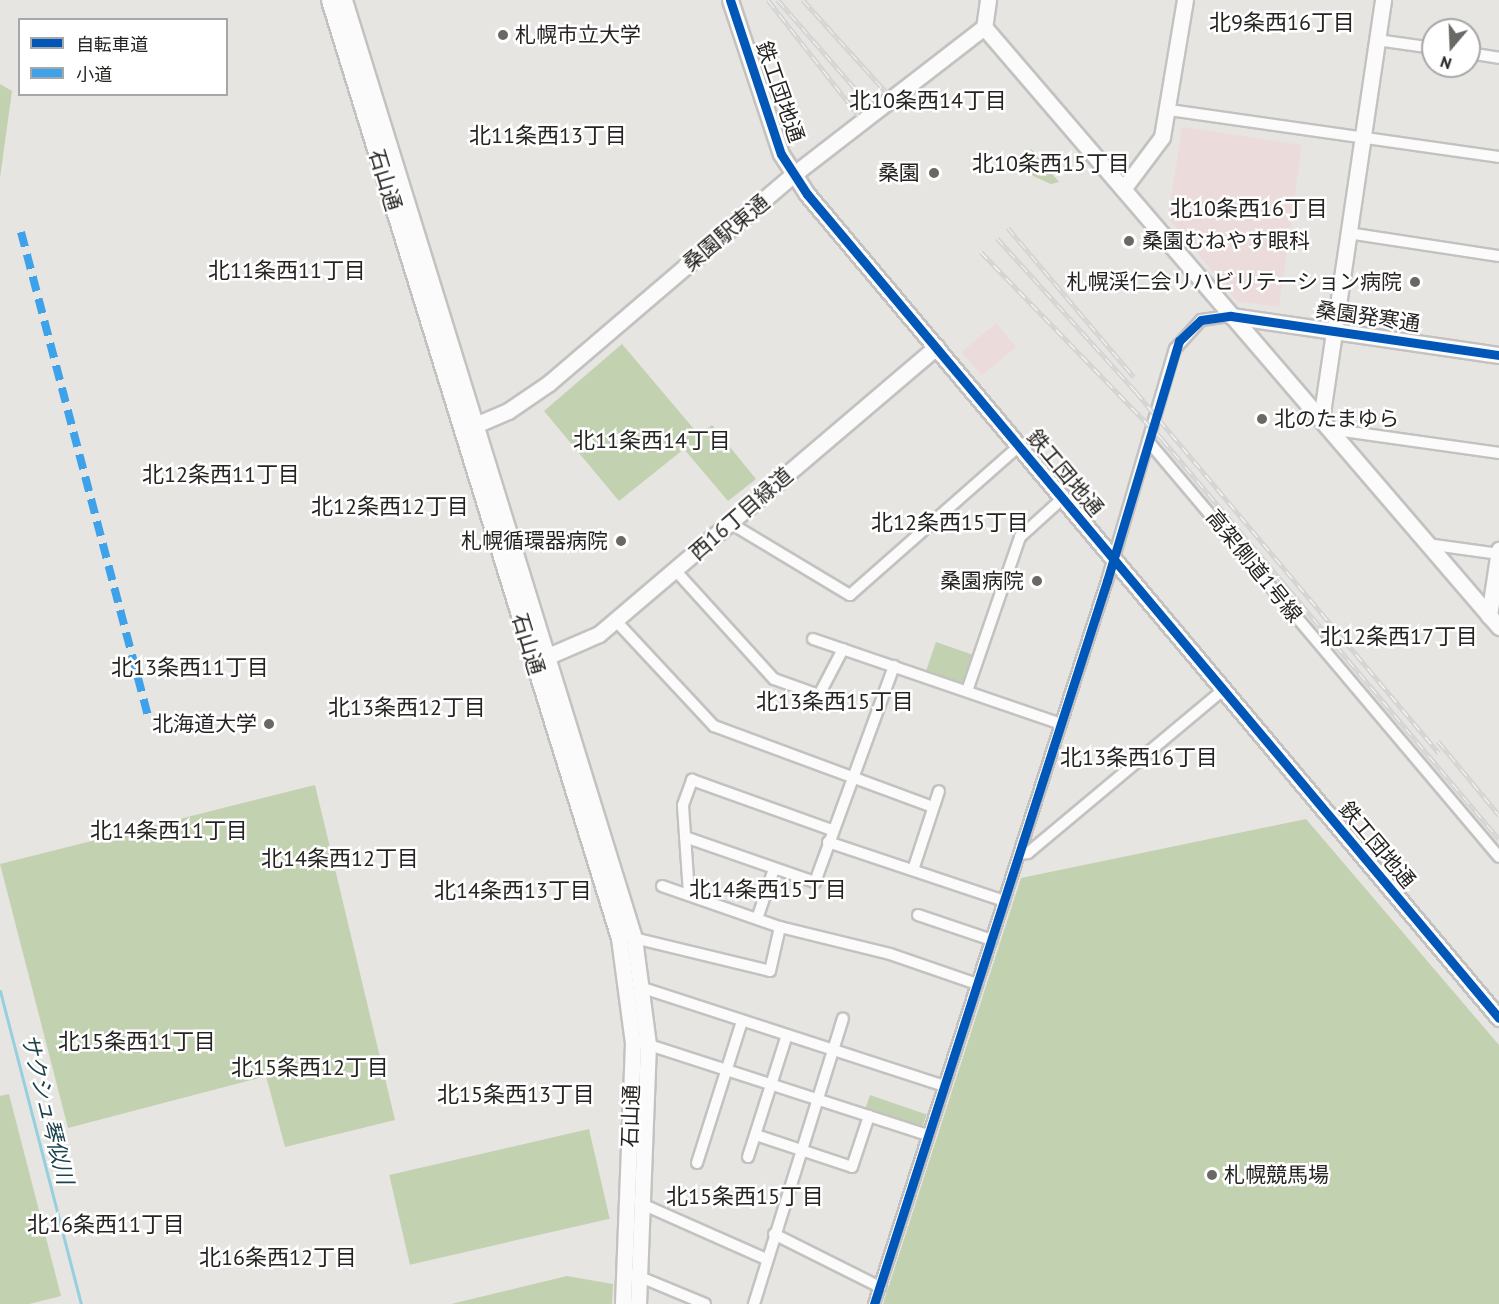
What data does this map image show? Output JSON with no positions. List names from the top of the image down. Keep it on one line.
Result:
{"streets":{"street":["鉄工団地通","石山通","桑園駅東通","桑園発寒通","西16丁目緑道","高架側道1号線"]},"crossings":[["鉄工団地通","桑園駅東通"],["鉄工団地通","西16丁目緑道"],["石山通","桑園駅東通"],["石山通","西16丁目緑道"]],"districts":["北9条西16丁目","北10条西14丁目","北11条西13丁目","北10条西15丁目","北10条西16丁目","北11条西11丁目","北11条西14丁目","北12条西11丁目","北12条西12丁目","北12条西15丁目","北12条西17丁目","北13条西11丁目","北13条西15丁目","北13条西12丁目","北13条西16丁目","北14条西11丁目","北14条西12丁目","北14条西15丁目","北14条西13丁目","北15条西11丁目","北15条西12丁目","北15条西13丁目","北15条西15丁目","北16条西11丁目","北16条西12丁目"],"water":["サクシュ琴似川"],"places":["札幌市立大学","桑園","桑園むねやす眼科","札幌渓仁会リハビリテーション病院","北のたまゆら","札幌循環器病院","桑園病院","北海道大学","札幌競馬場"],"legend":["自転車道","小道"],"north":"bottom"}
